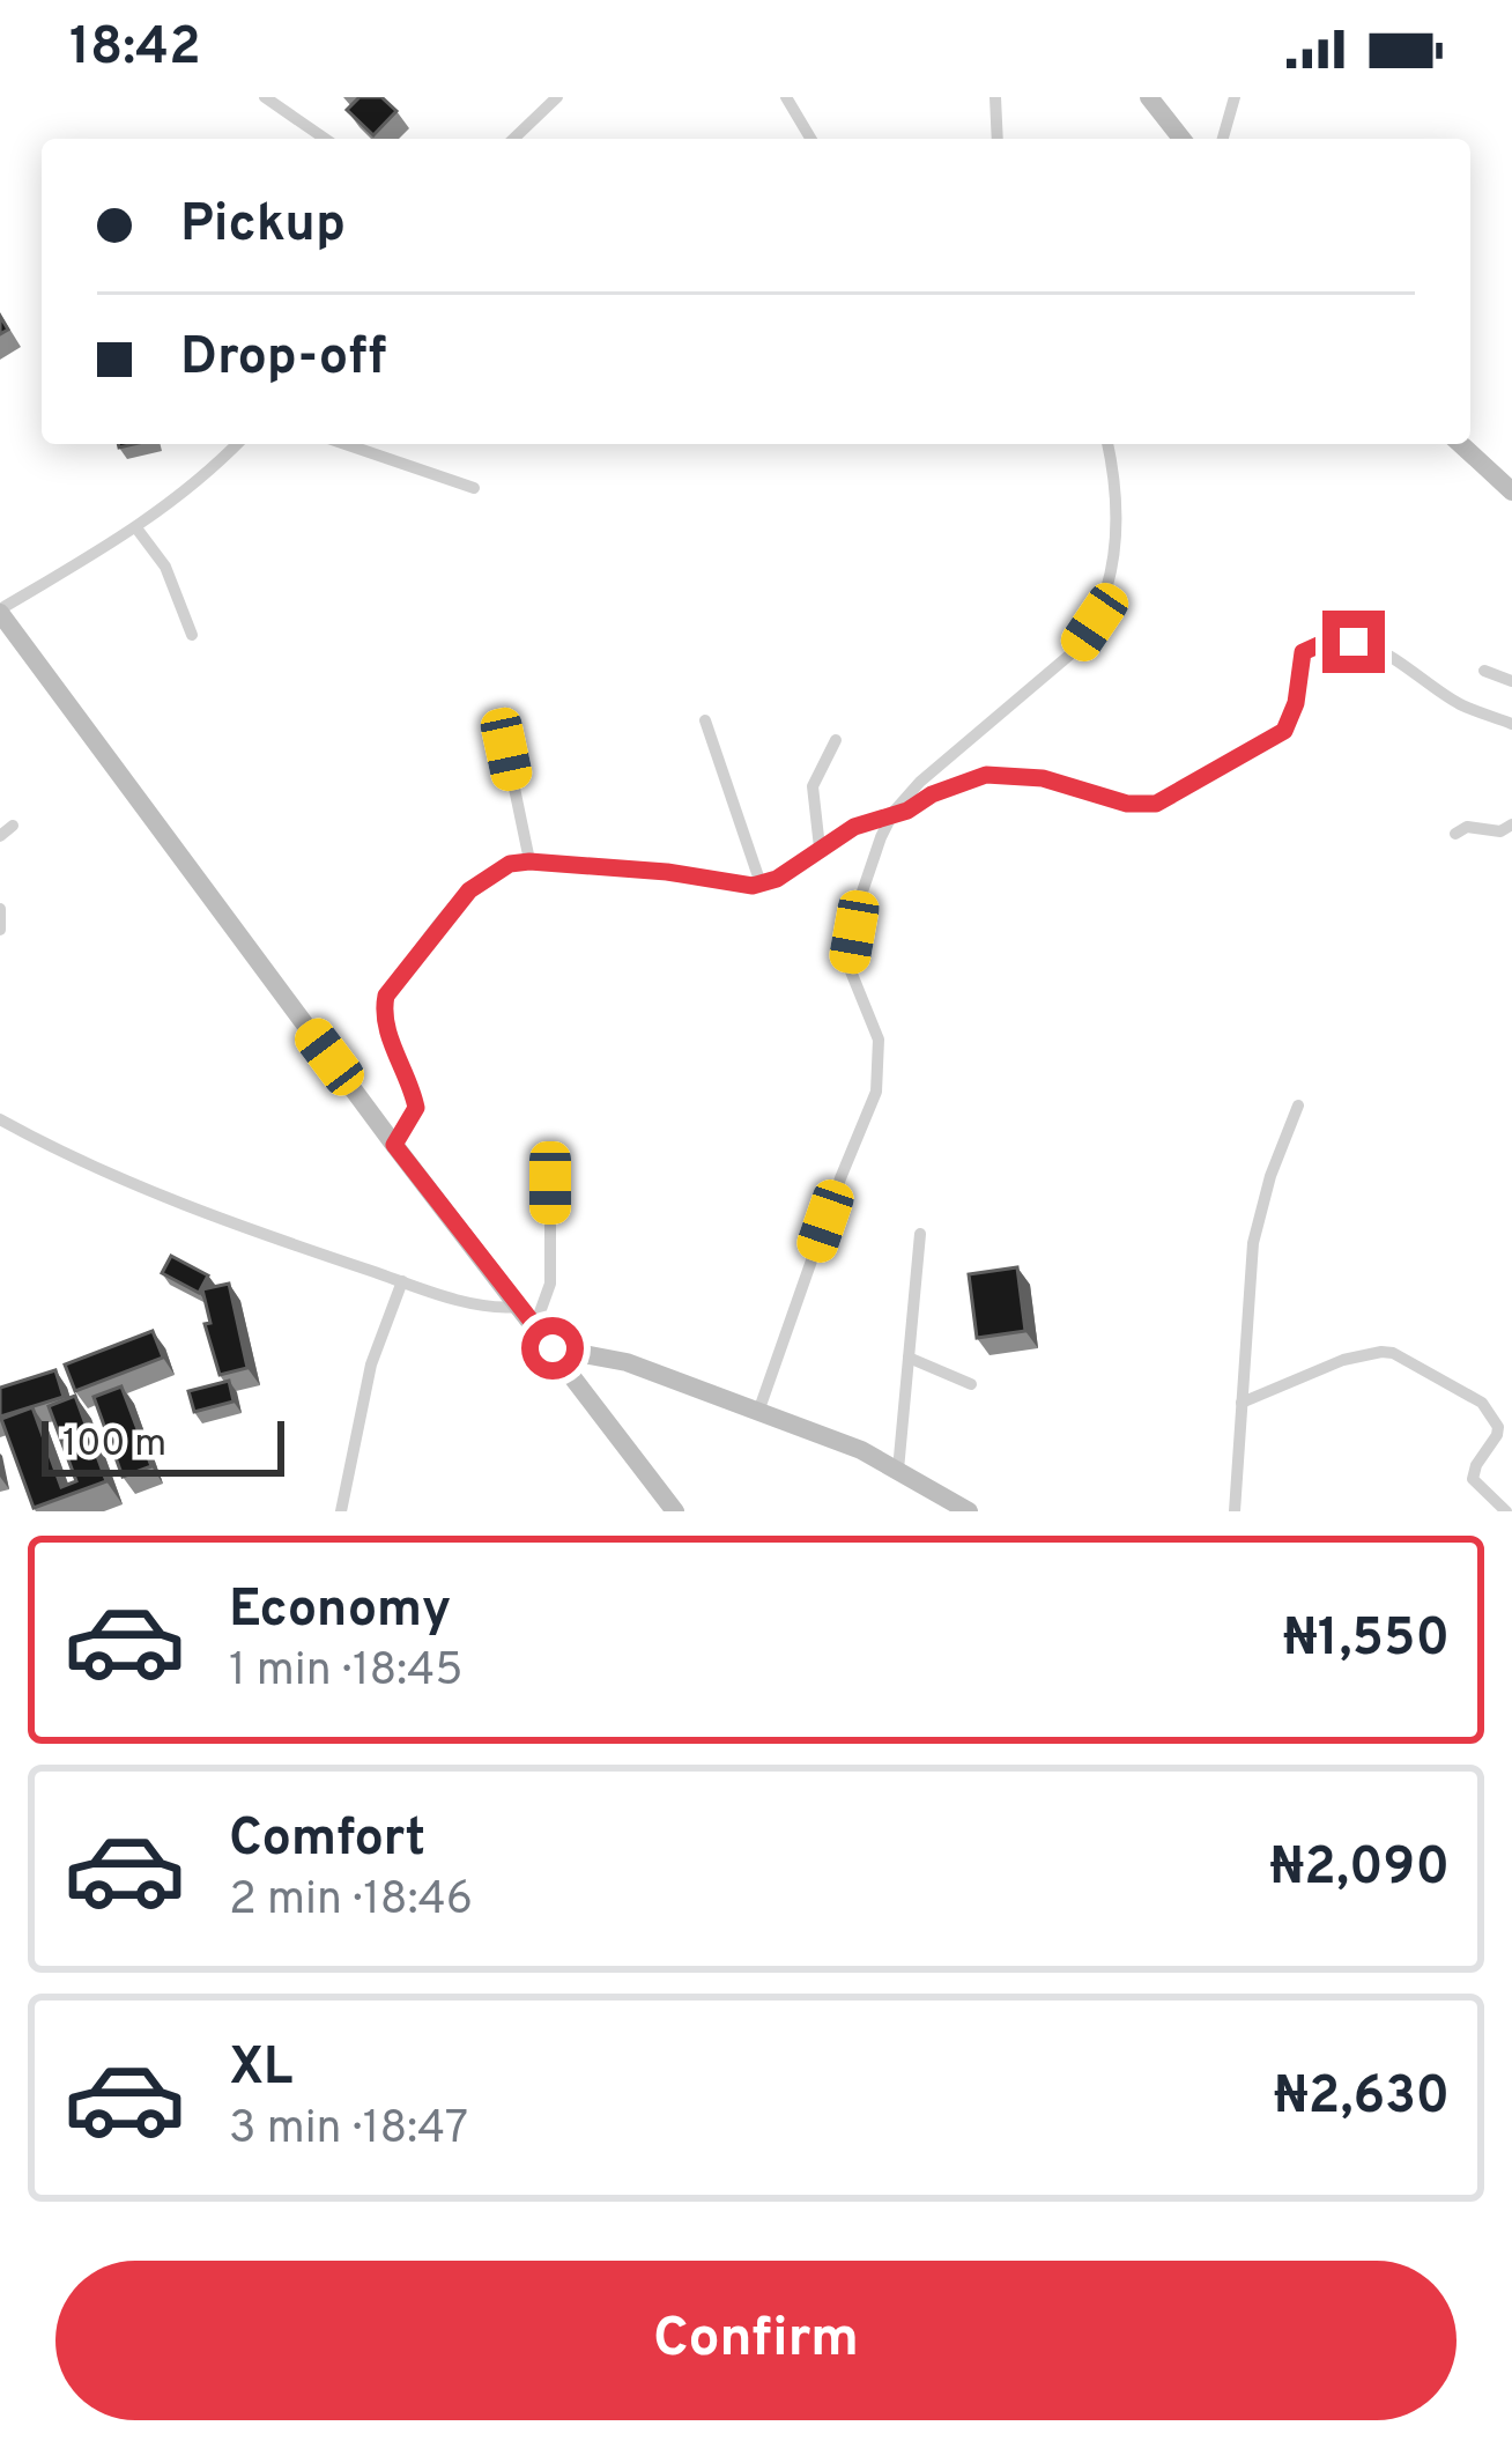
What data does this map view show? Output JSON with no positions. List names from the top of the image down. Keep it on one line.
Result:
{"scale_bar":"100 m","page":{"status":"18:42","banner":["Pickup","Drop-off"],"scale":"100 m","list":[{"name":"Economy","note":"1 min · 18:45","value":"₦1,550"},{"name":"Comfort","note":"2 min · 18:46","value":"₦2,090"},{"name":"XL","note":"3 min · 18:47","value":"₦2,630"}],"buttons":"Confirm"}}
